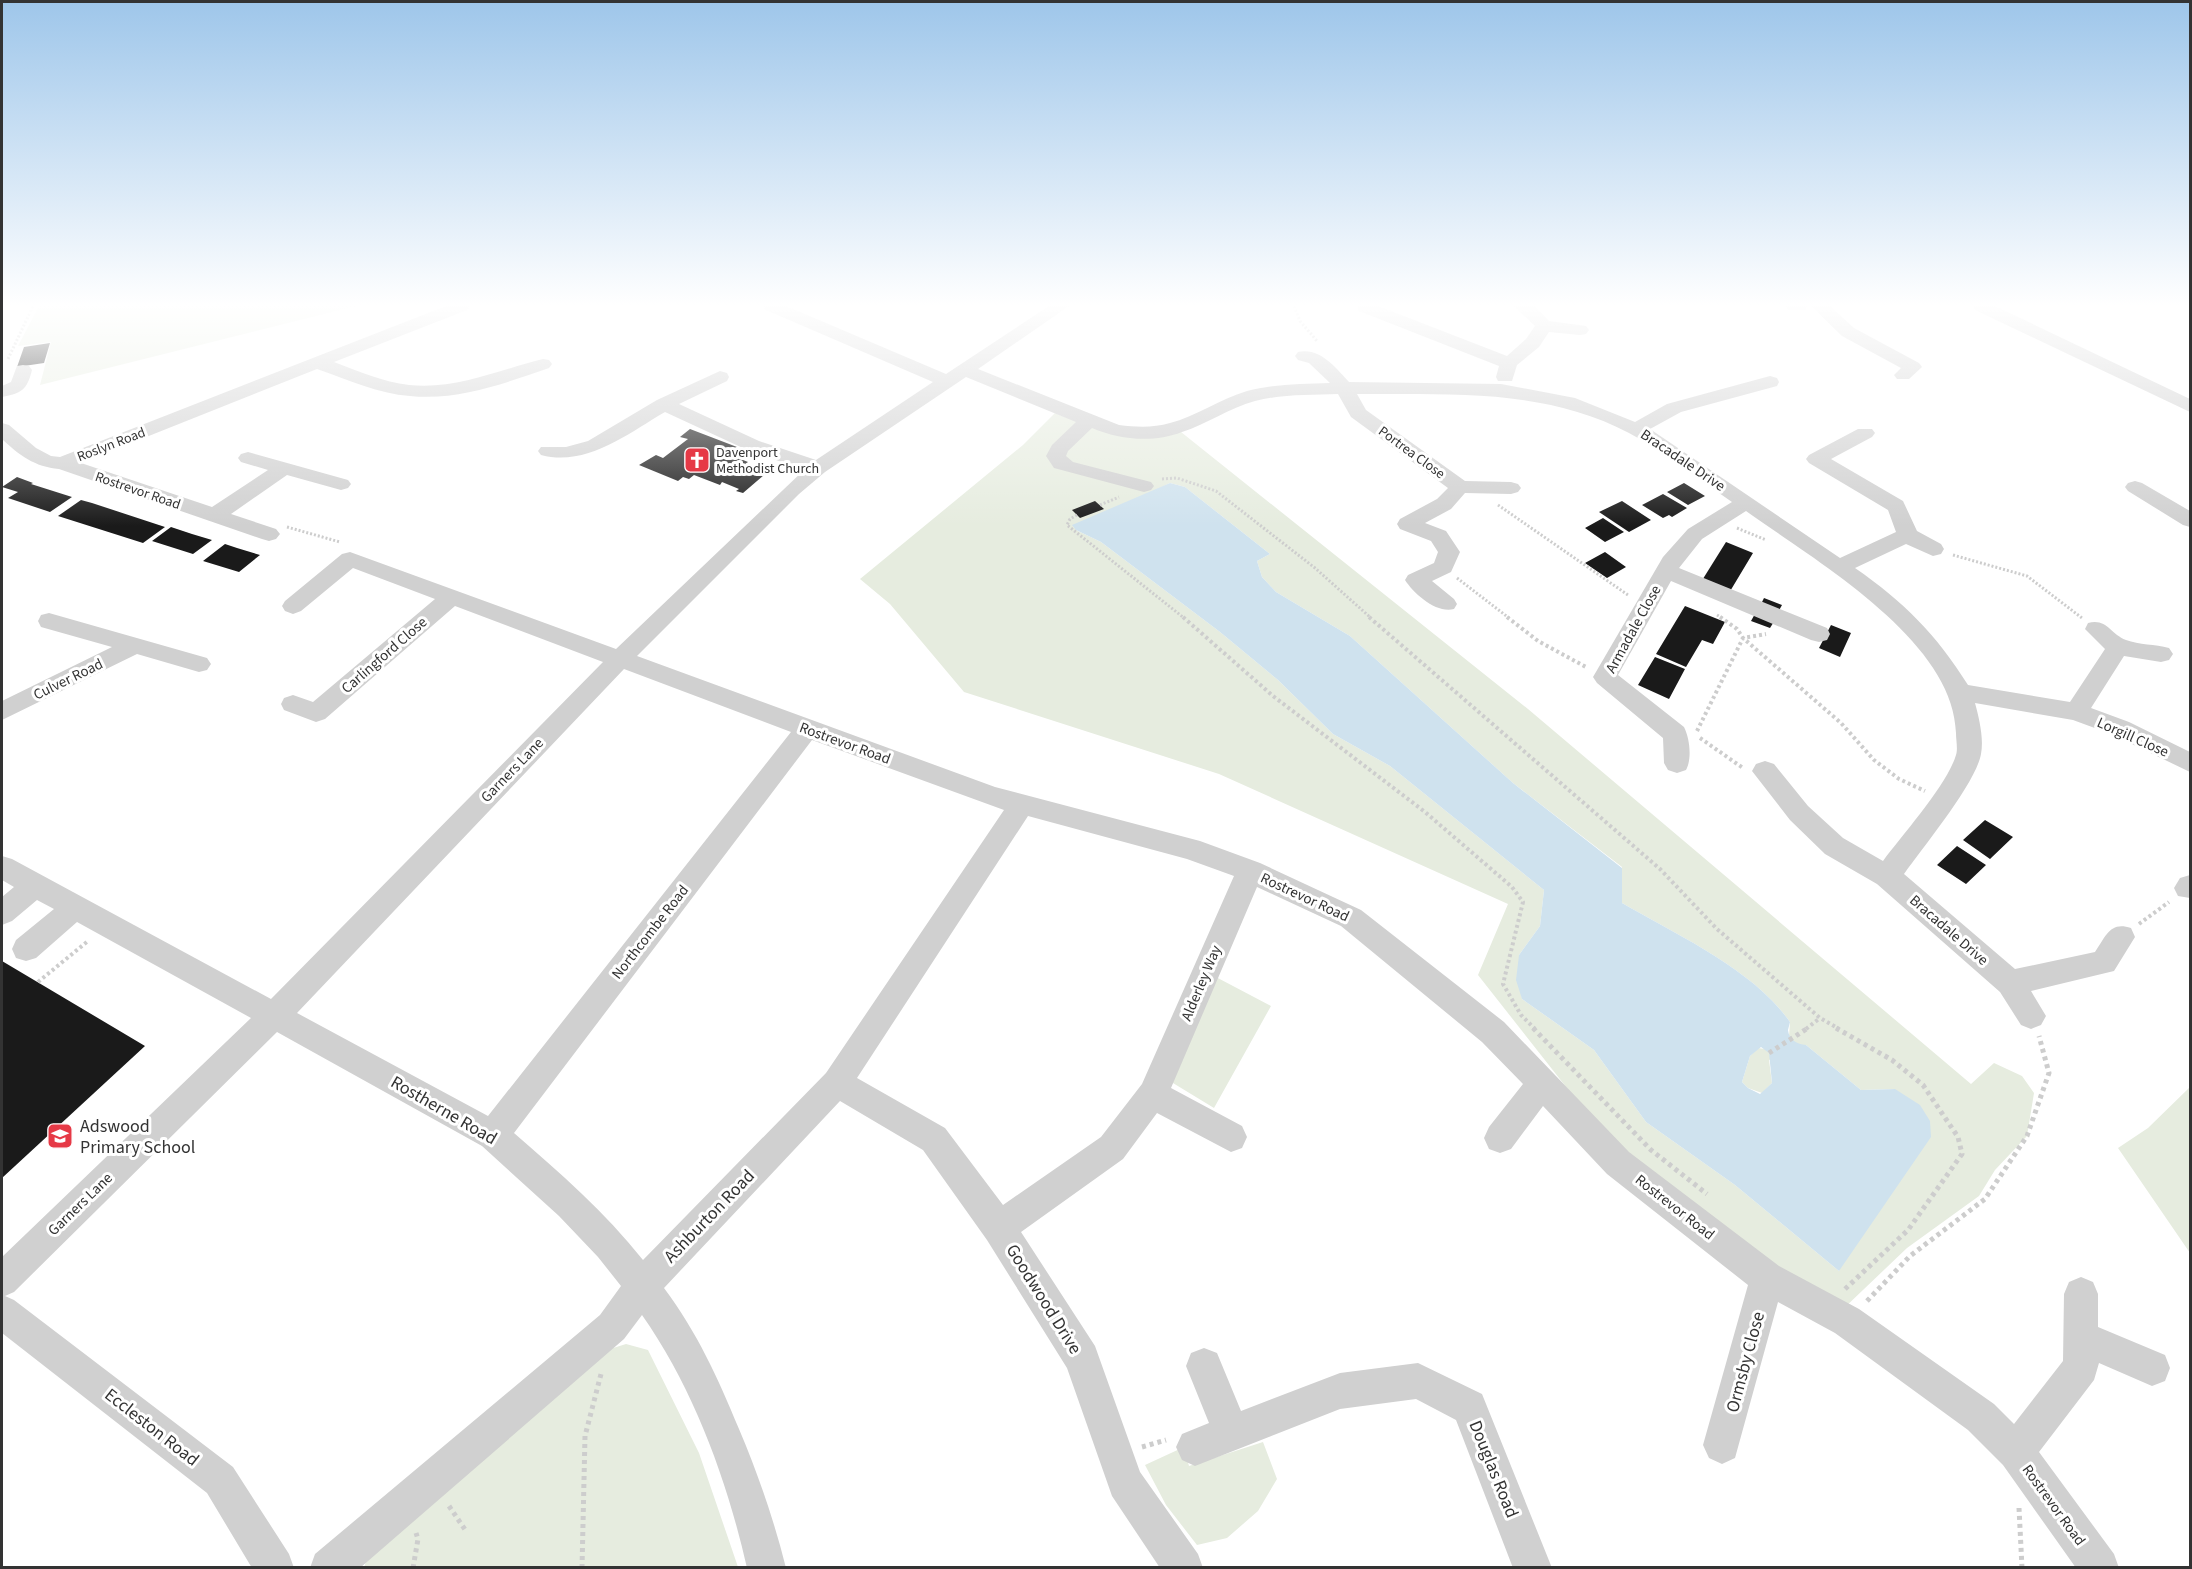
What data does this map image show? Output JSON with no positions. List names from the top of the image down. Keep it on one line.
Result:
{"streets":{"street":["Roslyn Road","Portrea Close","Bracadale Drive","Rostrevor Road","Armadale Close","Carlingford Close","Culver Road","Lorgill Close","Garners Lane","Northcombe Road","Alderley Way","Rostherne Road","Ashburton Road","Goodwood Drive","Ormsby Close","Eccleston Road","Douglas Road"]},"crossings":[["Roslyn Road","Rostrevor Road"],["Portrea Close","Bracadale Drive"],["Bracadale Drive","Armadale Close"],["Bracadale Drive","Lorgill Close"],["Rostrevor Road","Carlingford Close"],["Rostrevor Road","Garners Lane"],["Rostrevor Road","Northcombe Road"],["Rostrevor Road","Alderley Way"],["Rostrevor Road","Ashburton Road"],["Rostrevor Road","Ormsby Close"],["Garners Lane","Rostherne Road"],["Northcombe Road","Rostherne Road"],["Alderley Way","Goodwood Drive"],["Rostherne Road","Ashburton Road"],["Ashburton Road","Goodwood Drive"]],"places":{"church":["Davenport Methodist Church"],"school or university":["Adswood Primary School"]}}
